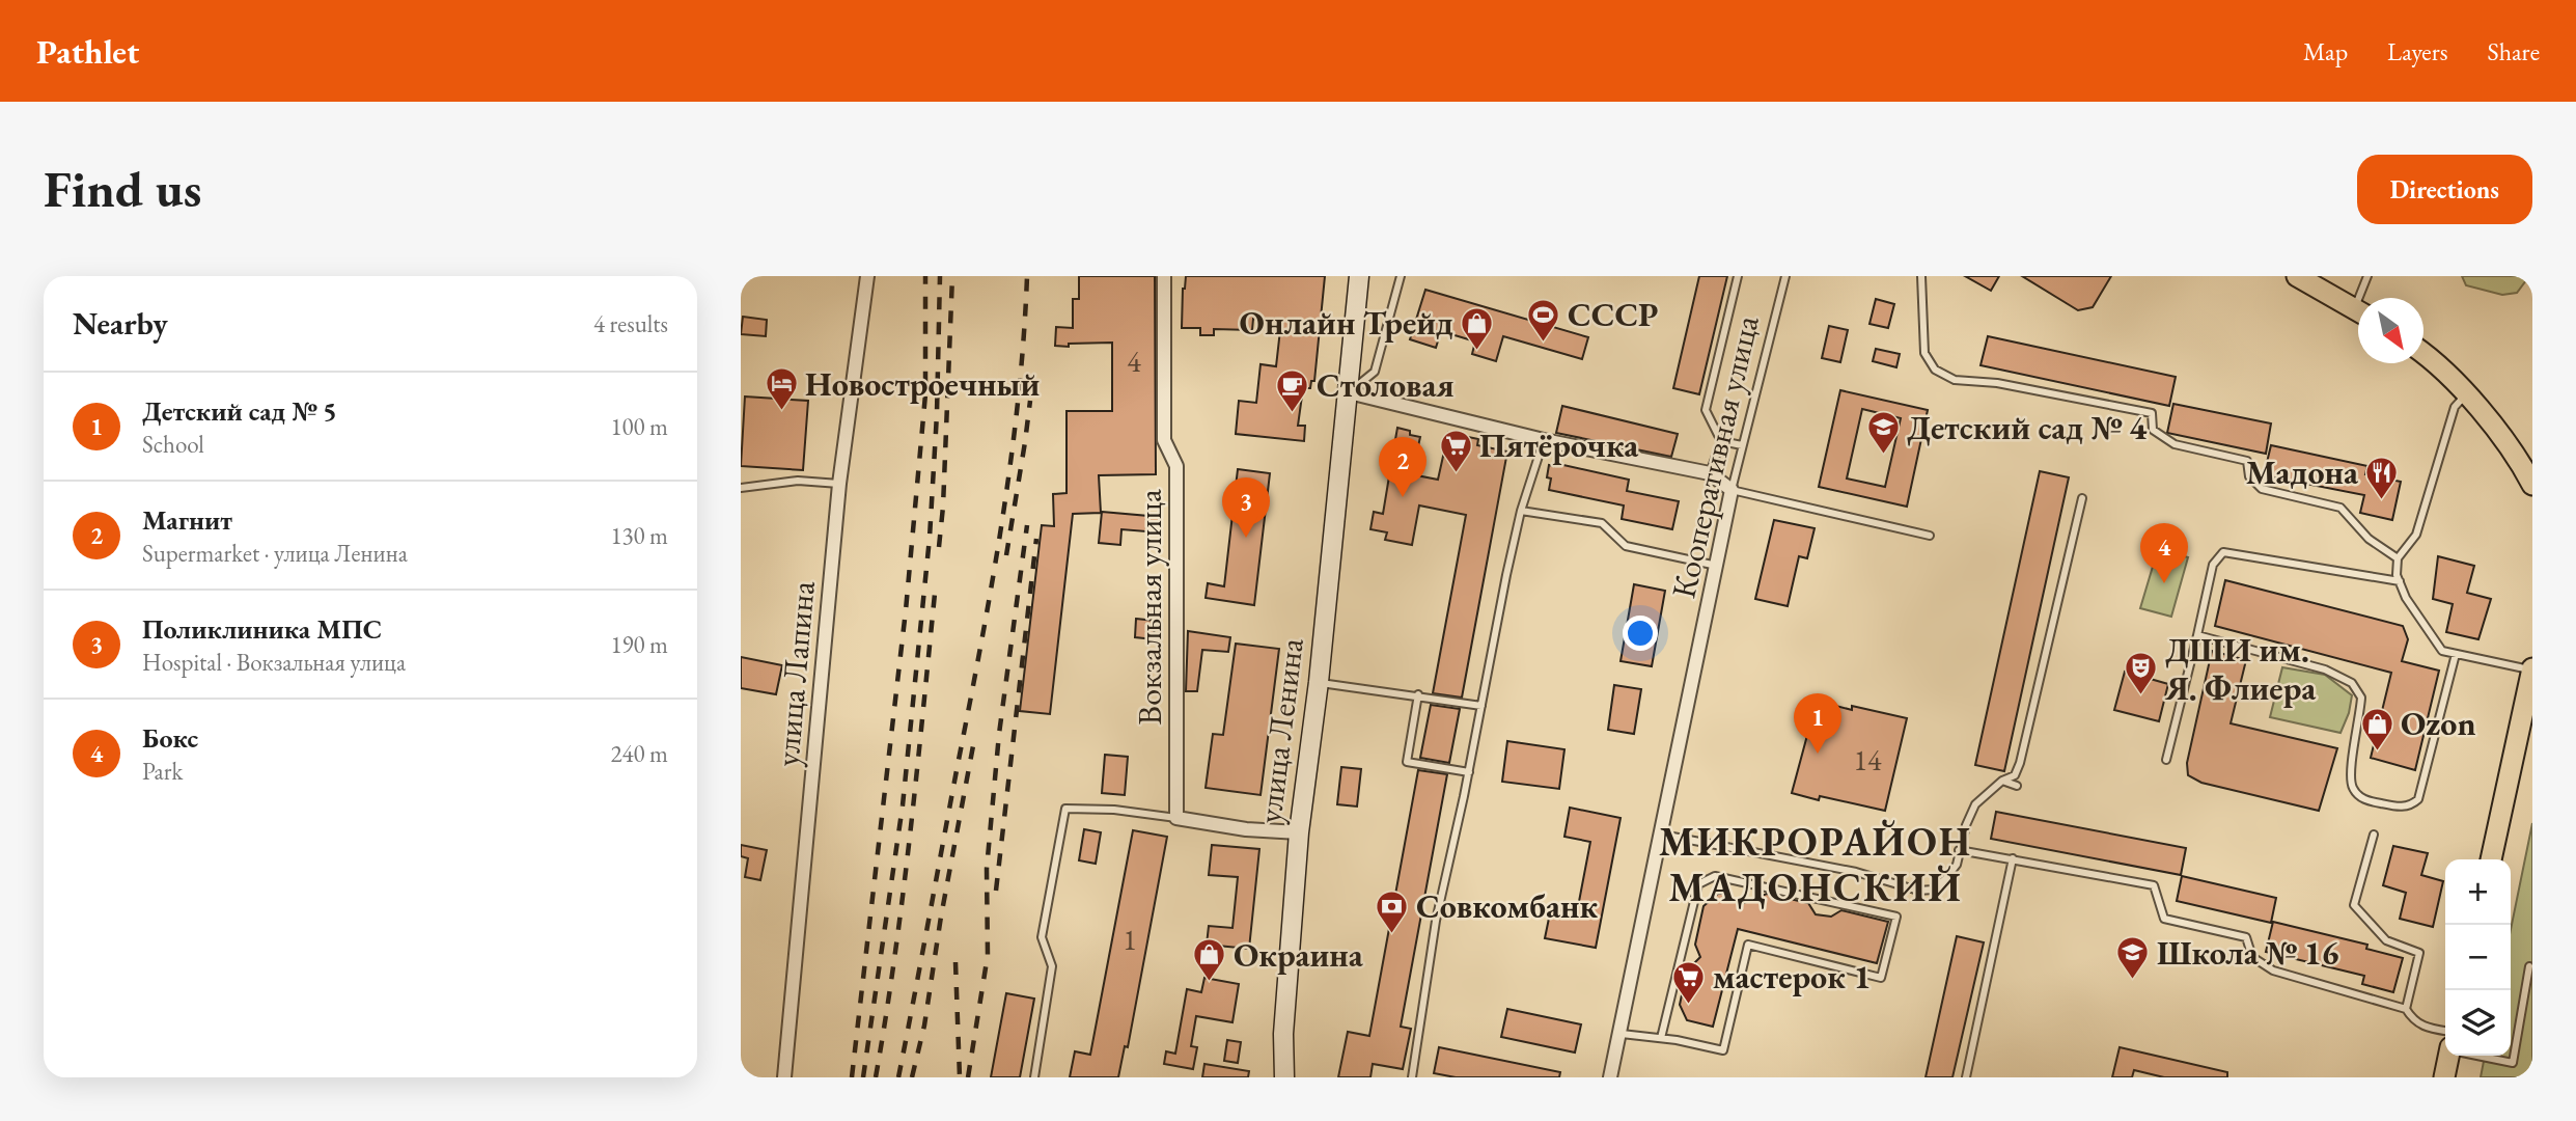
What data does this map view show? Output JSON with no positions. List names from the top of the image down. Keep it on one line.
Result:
{"streets":{"main road":["улица Ленина"],"street":["Кооперативная улица","Вокзальная улица","улица Лапина"]},"districts":["МИКРОРАЙОН МАДОНСКИЙ"],"places":{"sports":["СССР"],"shop":["Онлайн Трейд","Ozon","Окраина"],"hotel":["Новостроечный"],"cafe":["Столовая"],"school or university":["Детский сад № 4","Школа № 16"],"supermarket":["Пятёрочка","мастерок 1"],"restaurant":["Мадона"],"theatre":["ДШИ им. Я. Флиера"],"bank":["Совкомбанк"]},"house_numbers":["4","14","1"],"north":"bottom right","page":{"header":"Pathlet","nav":["Map","Layers","Share"],"buttons":"Directions","title":"Find us","heading":["Nearby","4 results"],"list":[{"mark":"1","name":"Детский сад № 5","note":"School","value":"100 m"},{"mark":"2","name":"Магнит","note":"Supermarket · улица Ленина","value":"130 m"},{"mark":"3","name":"Поликлиника МПС","note":"Hospital · Вокзальная улица","value":"190 m"},{"mark":"4","name":"Бокс","note":"Park","value":"240 m"}],"pins":["2","3","4","1"],"map_buttons":["+","−"]}}
